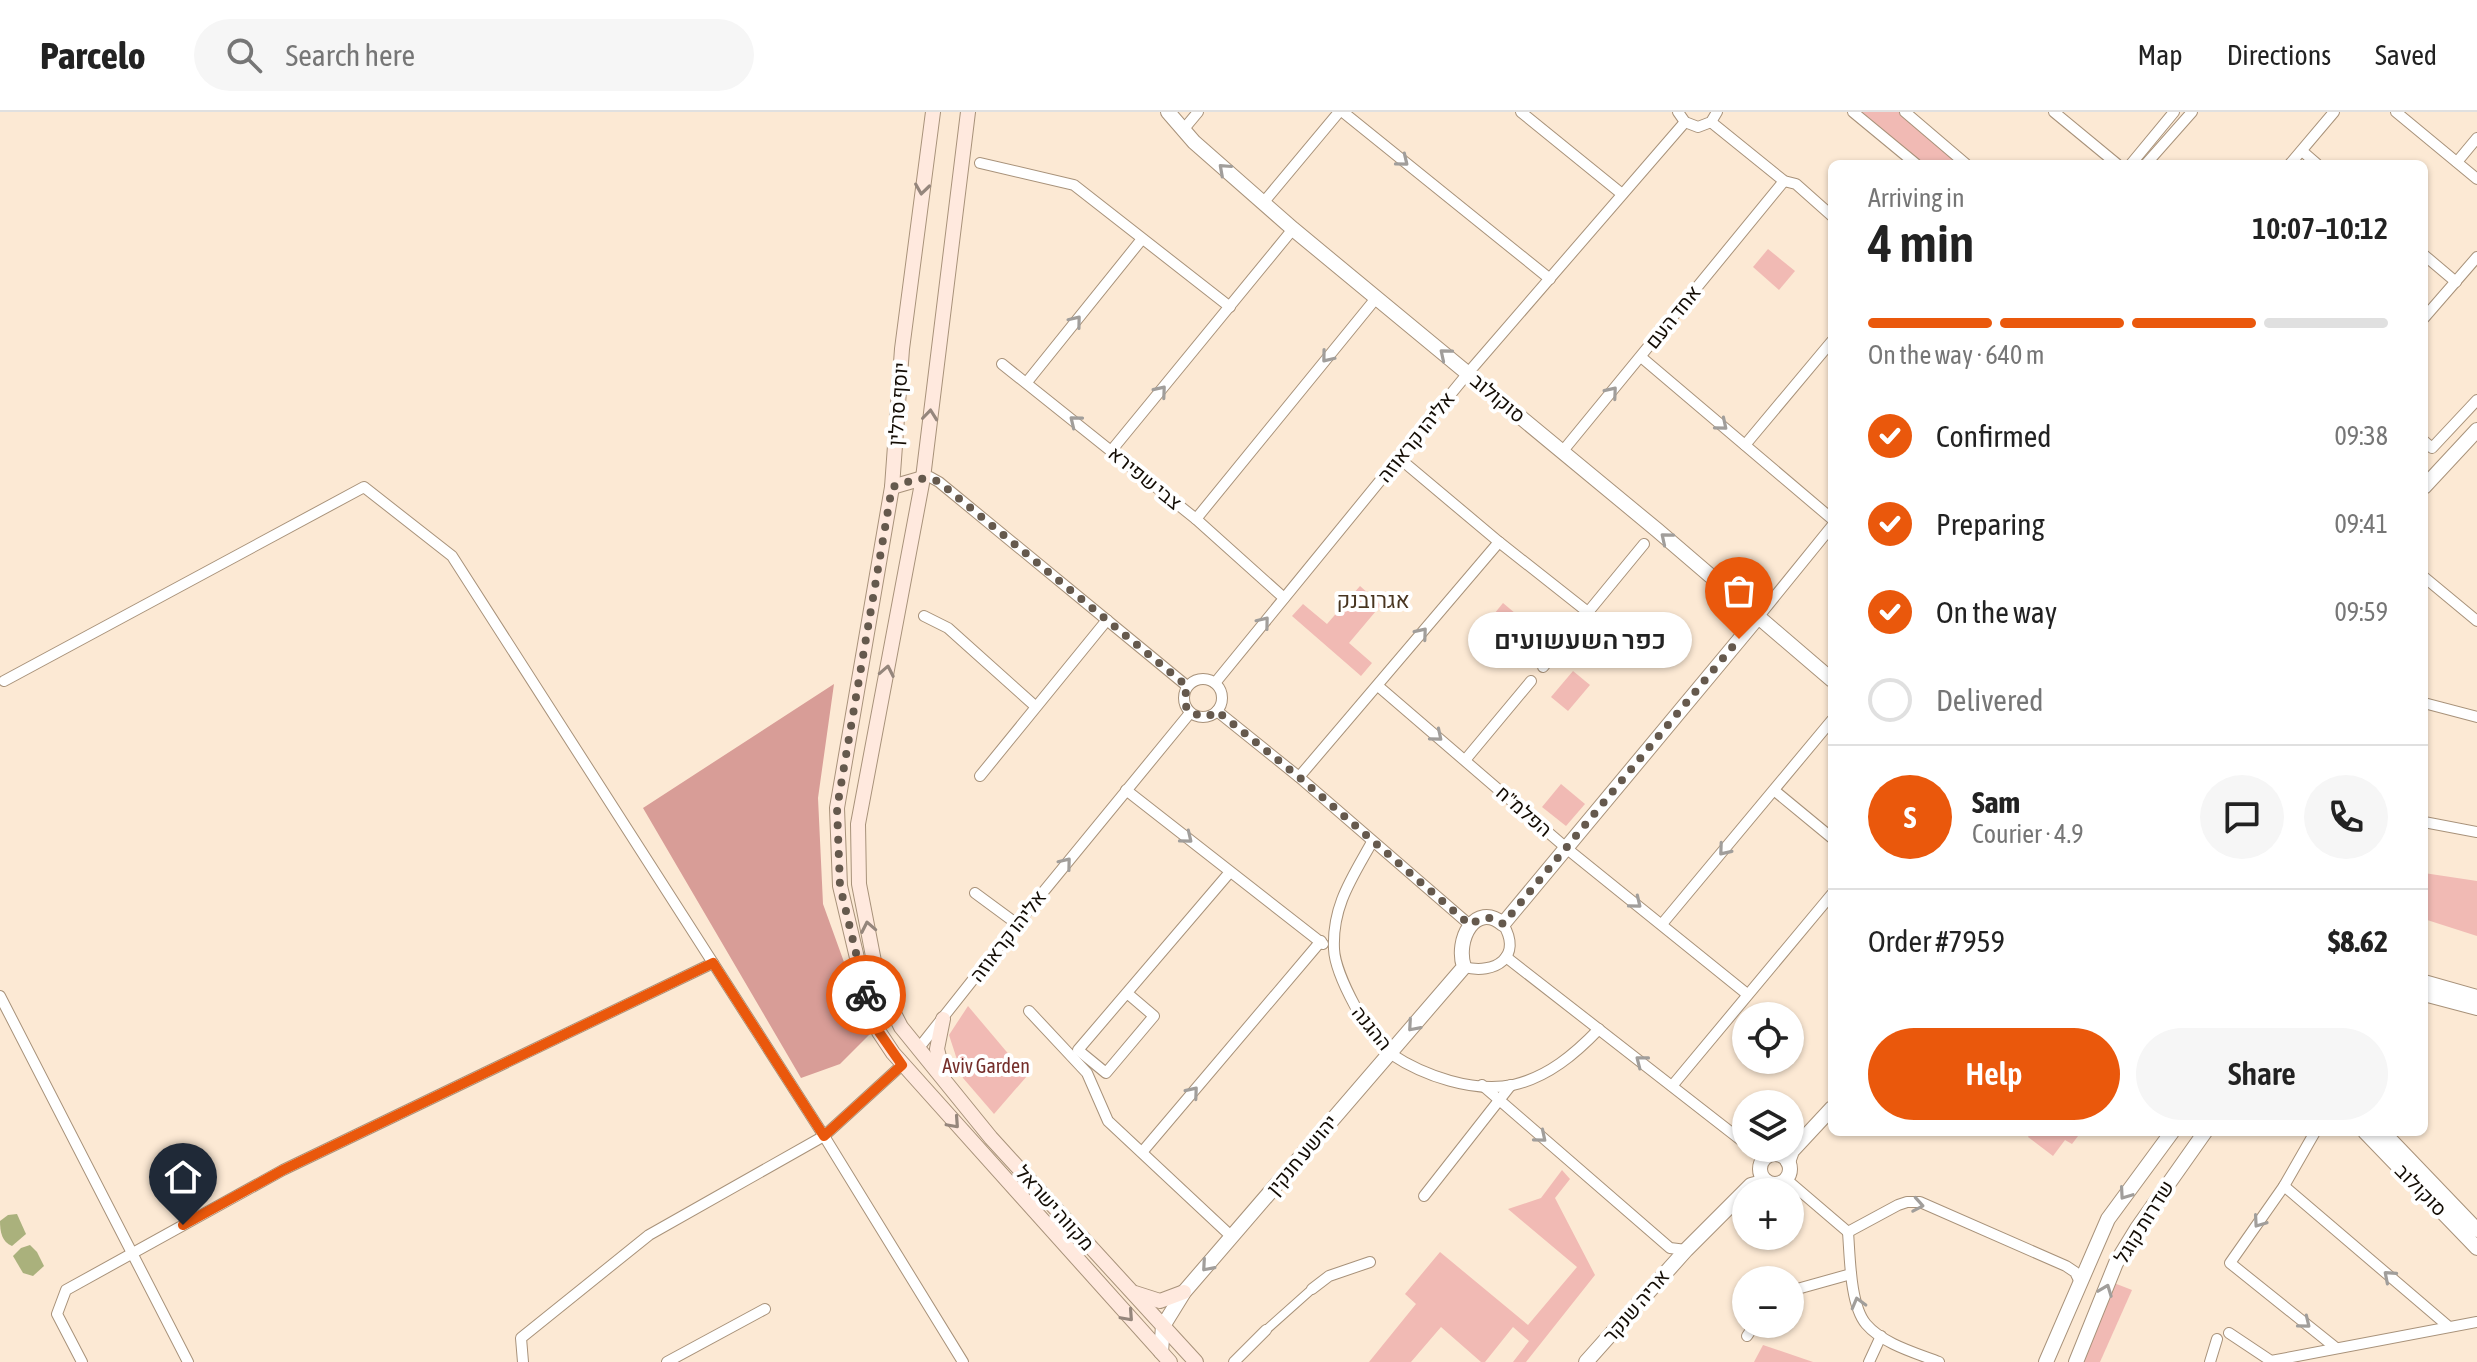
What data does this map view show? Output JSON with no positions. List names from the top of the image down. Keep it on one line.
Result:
{"streets":{"main road":["יוסף סרלין","מקווה ישראל"],"street":["אחד העם","סוקולוב","אליהו קראוזה","צבי שפירא","הפלמ\"ח","ההגנה","יהושע חנקין","שדרות קוגל","אריה שנקר"]},"crossings":[["אחד העם","סוקולוב"],["סוקולוב","אליהו קראוזה"],["יוסף סרלין","אליהו קראוזה"],["יוסף סרלין","מקווה ישראל"],["אליהו קראוזה","צבי שפירא"],["אליהו קראוזה","מקווה ישראל"],["ההגנה","יהושע חנקין"],["יהושע חנקין","מקווה ישראל"]],"one_way":["אחד העם","הפלמ\"ח"],"districts":["אגרובנק"],"parks":["Aviv Garden"],"places":["כפר השעשועים"],"page":{"header":"Parcelo","search":"Search here","nav":["Map","Directions","Saved"],"heading":["4 min","Arriving in","10:07–10:12"],"panel":["Sam","Courier · 4.9","Order #7959","$8.62"],"bar":"On the way · 640 m","list":[["Confirmed","09:38"],["Preparing","09:41"],["On the way","09:59"],"Delivered"],"bubble":"כפר השעשועים","round":"S","map_buttons":["+","−"],"buttons":["Help","Share"]}}
